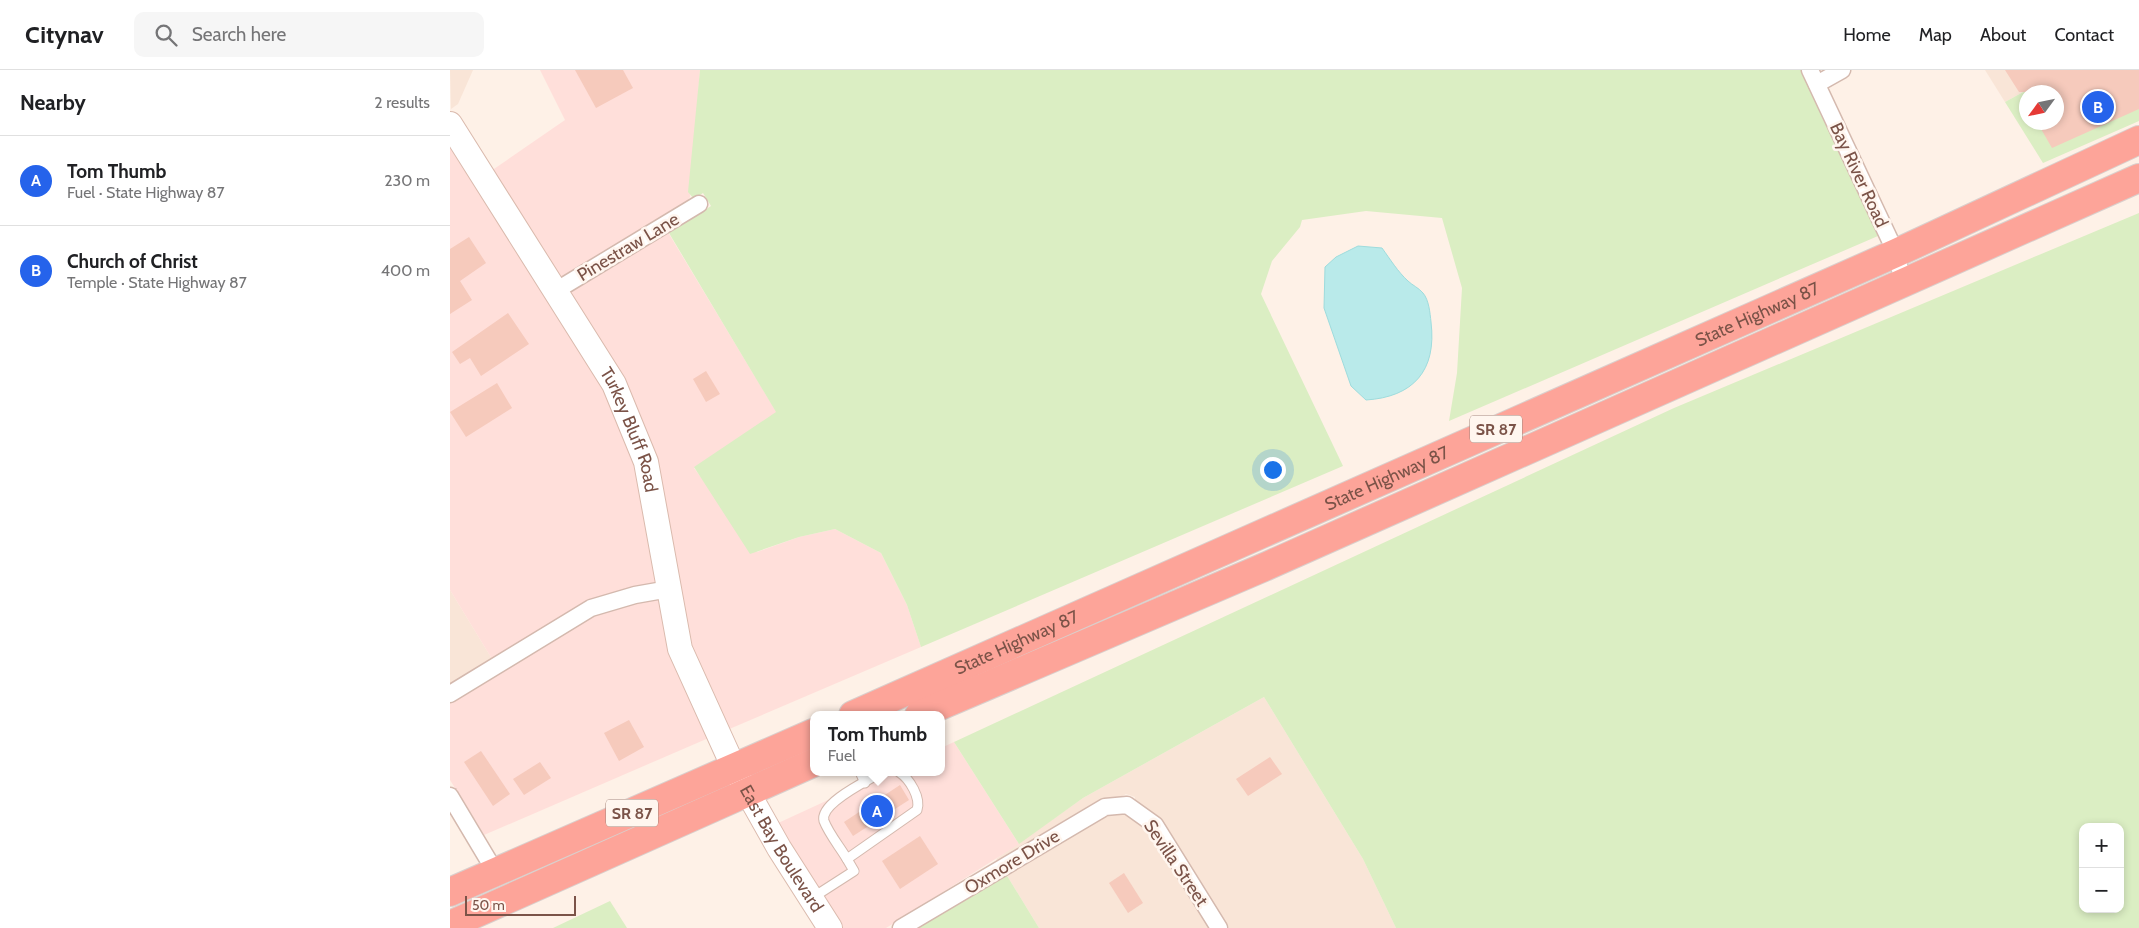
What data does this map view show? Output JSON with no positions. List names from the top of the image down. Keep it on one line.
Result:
{"streets":{"highway":["State Highway 87","SR 87"],"street":["Bay River Road","Pinestraw Lane","Turkey Bluff Road","East Bay Boulevard","Oxmore Drive","Sevilla Street"]},"crossings":[["Bay River Road","State Highway 87"],["Bay River Road","SR 87"],["Pinestraw Lane","Turkey Bluff Road"],["SR 87","Turkey Bluff Road"],["SR 87","East Bay Boulevard"],["Turkey Bluff Road","East Bay Boulevard"],["Oxmore Drive","Sevilla Street"]],"scale_bar":"50 m","north":"bottom left","page":{"header":"Citynav","search":"Search here","nav":["Home","Map","About","Contact"],"heading":["Nearby","2 results"],"pins":["B","A"],"list":[{"mark":"A","name":"Tom Thumb","note":"Fuel · State Highway 87","value":"230 m"},{"mark":"B","name":"Church of Christ","note":"Temple · State Highway 87","value":"400 m"}],"popup":["Tom Thumb","Fuel"],"map_buttons":["+","−"],"scale":"50 m"}}
